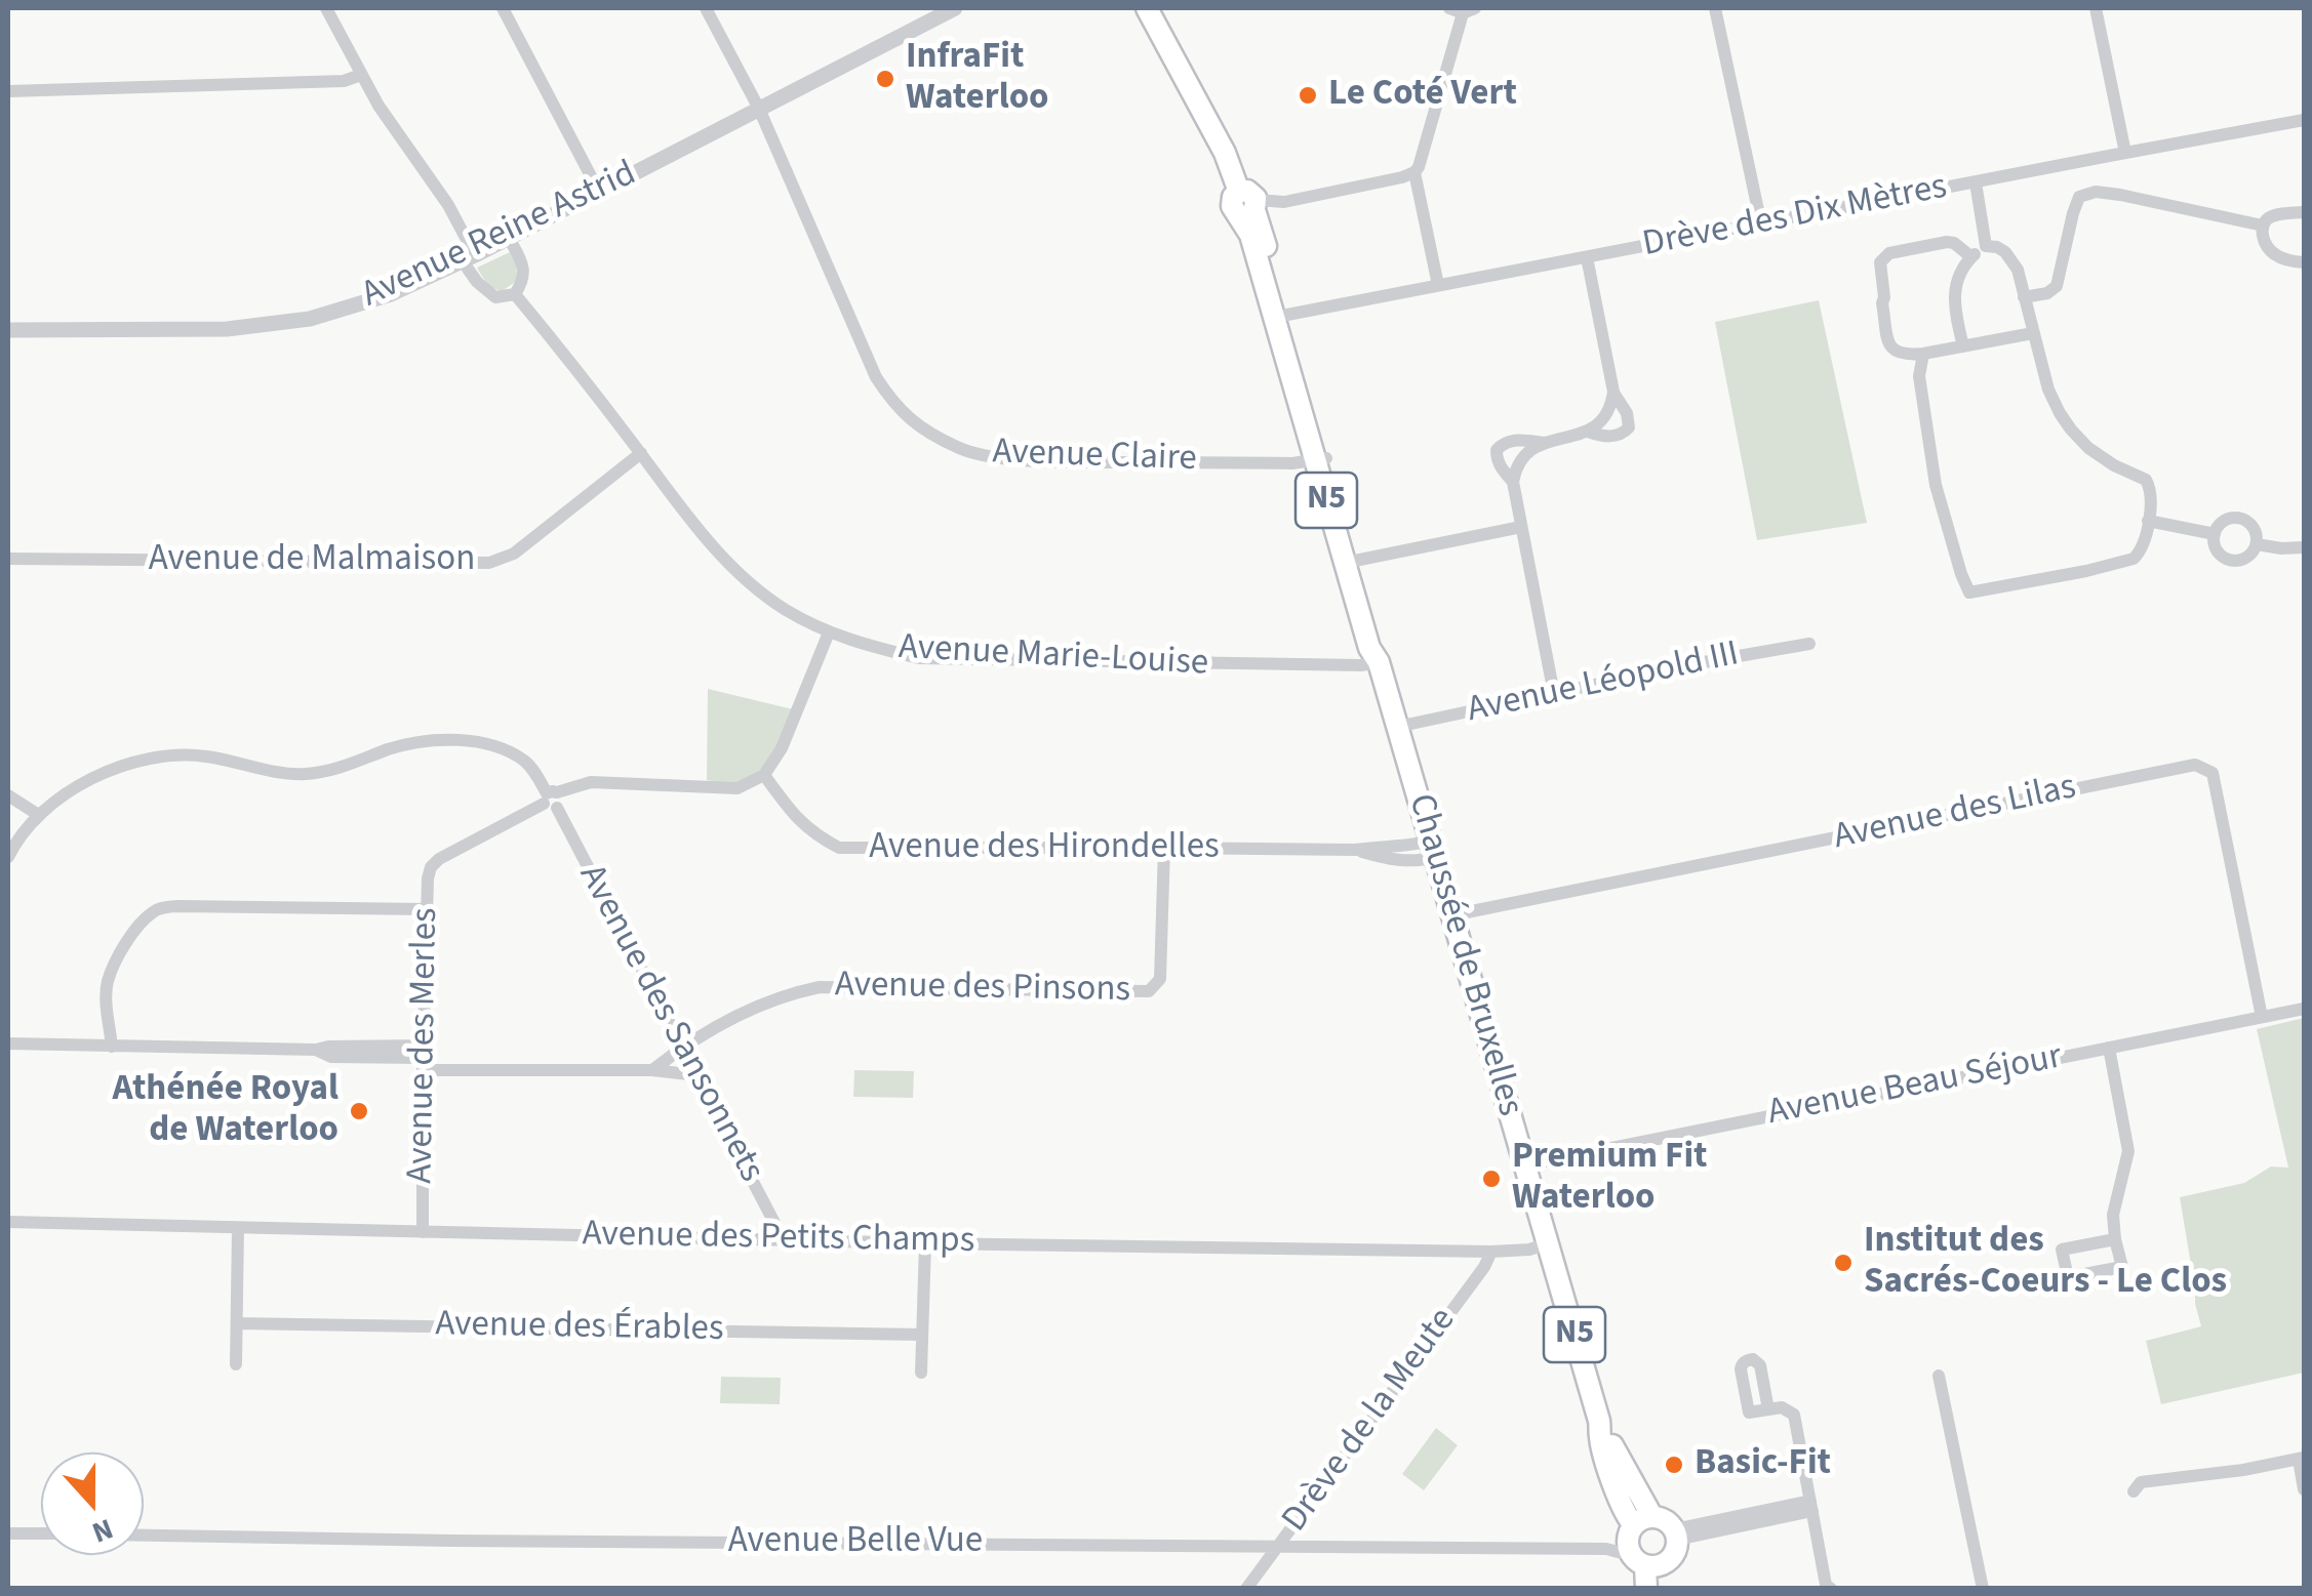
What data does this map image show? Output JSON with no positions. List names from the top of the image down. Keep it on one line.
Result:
{"streets":{"main road":["N5","Chaussée de Bruxelles"],"street":["Drève des Dix Mètres","Avenue Reine Astrid","Avenue Claire","Avenue de Malmaison","Avenue Marie-Louise","Avenue Léopold III","Avenue des Lilas","Avenue des Hirondelles","Avenue des Pinsons","Avenue des Sansonnets","Avenue des Merles","Avenue Beau Séjour","Avenue des Petits Champs","Avenue des Érables","Drève de la Meute","Avenue Belle Vue"]},"crossings":[["Drève des Dix Mètres","Chaussée de Bruxelles"],["Avenue Reine Astrid","Avenue Claire"],["Avenue Reine Astrid","Avenue Marie-Louise"],["Avenue Claire","Chaussée de Bruxelles"],["Avenue de Malmaison","Avenue Marie-Louise"],["Avenue Marie-Louise","Chaussée de Bruxelles"],["Avenue Léopold III","Chaussée de Bruxelles"],["Avenue des Lilas","Chaussée de Bruxelles"],["Avenue des Lilas","Avenue Beau Séjour"],["Avenue des Hirondelles","Chaussée de Bruxelles"],["Avenue des Hirondelles","Avenue des Pinsons"],["Avenue des Hirondelles","Avenue des Merles"],["Chaussée de Bruxelles","Avenue Beau Séjour"],["Chaussée de Bruxelles","Avenue des Petits Champs"],["Chaussée de Bruxelles","Avenue Belle Vue"],["Avenue des Pinsons","Avenue des Sansonnets"],["Avenue des Sansonnets","Avenue des Merles"],["Avenue des Sansonnets","Avenue des Petits Champs"],["Avenue des Merles","Avenue des Petits Champs"],["Avenue des Petits Champs","Drève de la Meute"],["Drève de la Meute","Avenue Belle Vue"]],"places":["InfraFit Waterloo","Le Coté Vert","Athénée Royal de Waterloo","Premium Fit Waterloo","Institut des Sacrés-Coeurs - Le Clos","Basic-Fit"],"north":"bottom"}
